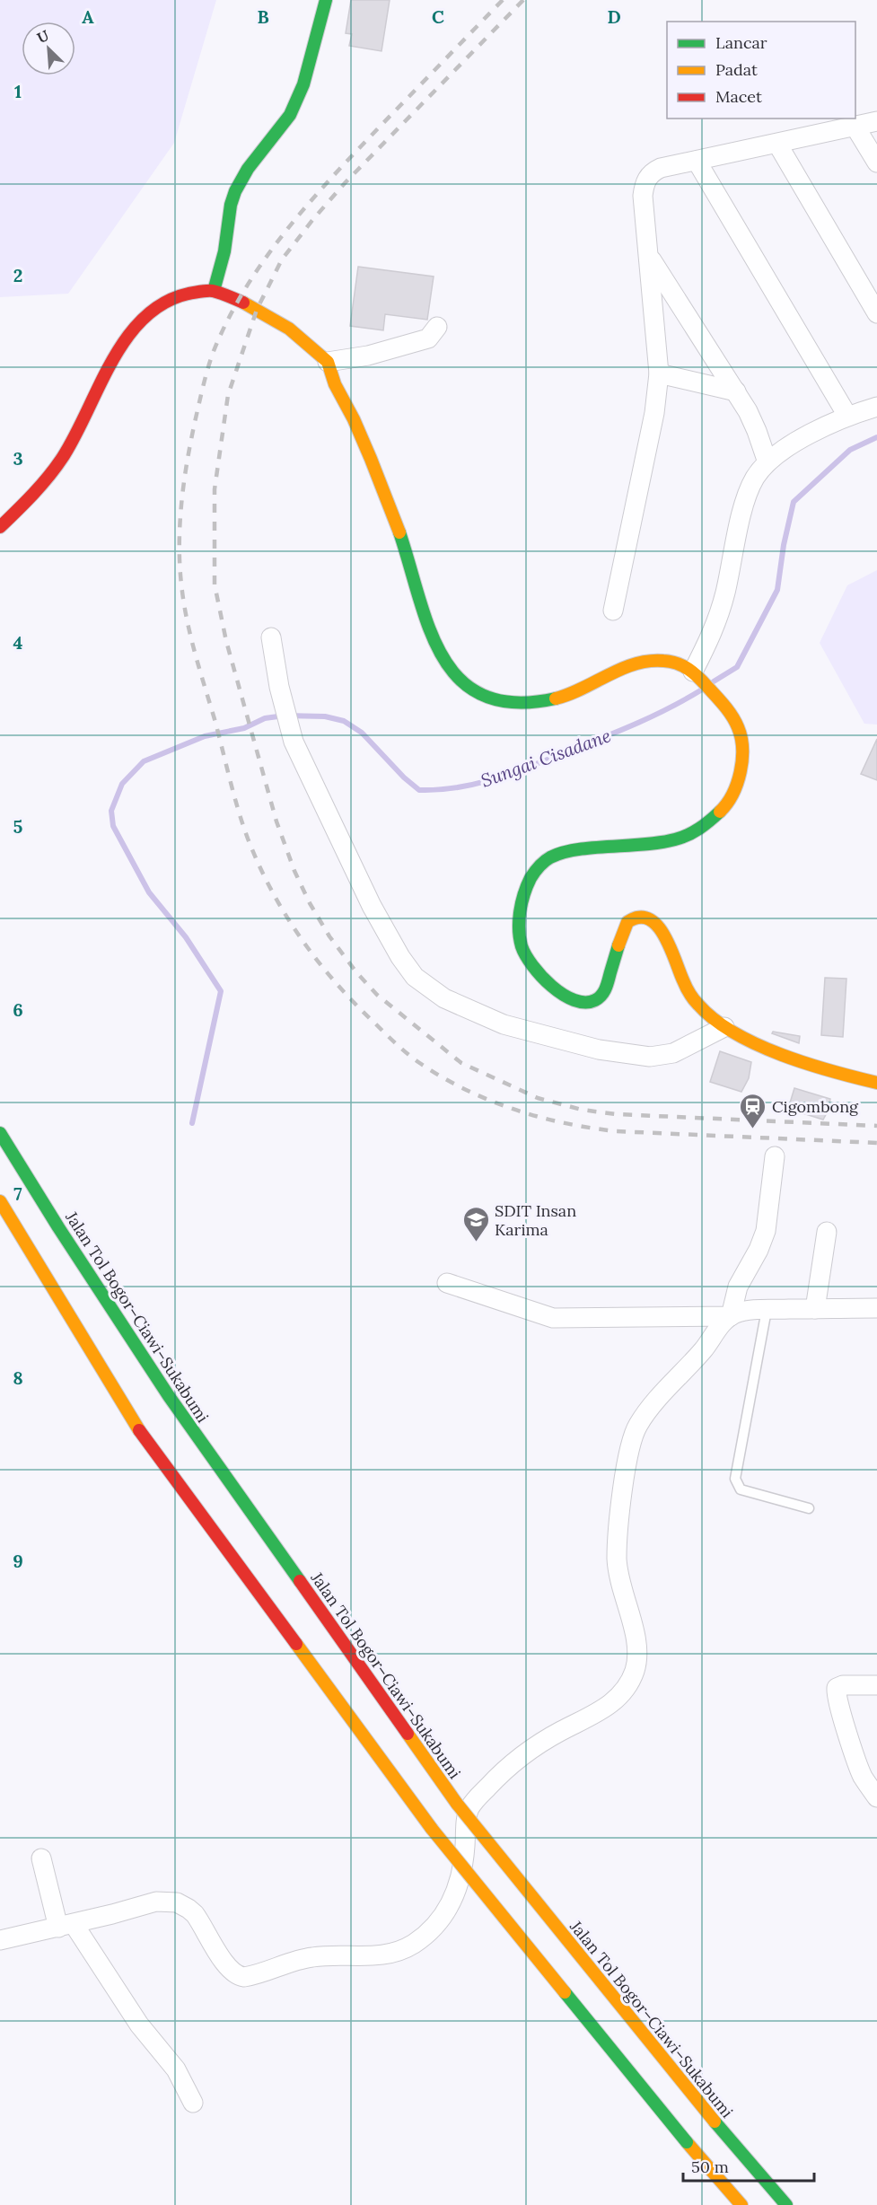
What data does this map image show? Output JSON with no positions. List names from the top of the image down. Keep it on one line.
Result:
{"streets":{"main road":["Jalan Tol Bogor–Ciawi–Sukabumi"]},"water":["Sungai Cisadane"],"places":{"station":["Cigombong"],"school or university":["SDIT Insan Karima"]},"legend":["Lancar","Padat","Macet"],"scale_bar":"50 m","north":"top left","grid":{"columns":["A","B","C","D"],"rows":["1","2","3","4","5","6","7","8","9"]}}
